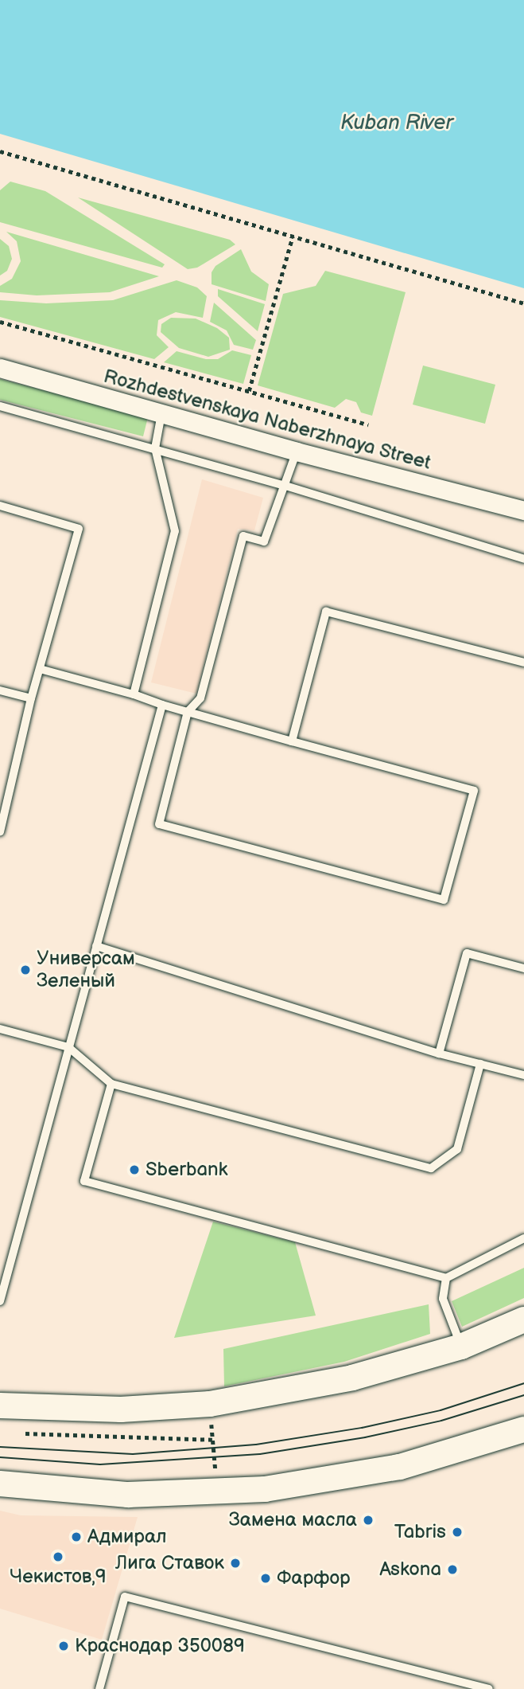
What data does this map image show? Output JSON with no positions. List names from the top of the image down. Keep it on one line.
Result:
{"streets":{"street":["Rozhdestvenskaya Naberzhnaya Street"]},"water":["Kuban River"],"places":["Универсам Зеленый","Sberbank","Замена масла","Tabris","Адмирал","Чекистов,9","Лига Ставок","Askona","Фарфор","Краснодар 350089"]}
